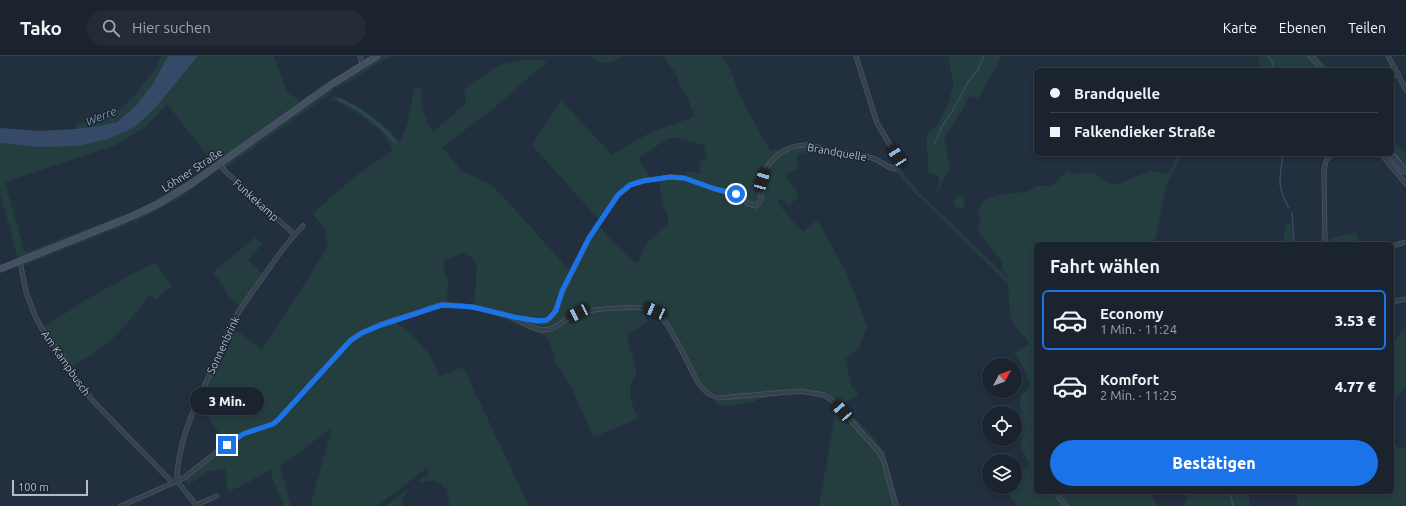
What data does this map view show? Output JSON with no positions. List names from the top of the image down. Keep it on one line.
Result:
{"streets":{"main road":["Löhner Straße"],"street":["Brandquelle","Funkekamp","Sonnenbrink","Am Kampbusch"]},"crossings":[["Löhner Straße","Funkekamp"],["Löhner Straße","Am Kampbusch"],["Funkekamp","Sonnenbrink"],["Sonnenbrink","Am Kampbusch"]],"water":["Werre"],"scale_bar":"100 m","north":"top right","page":{"header":"Tako","search":"Hier suchen","nav":["Karte","Ebenen","Teilen"],"banner":["Brandquelle","Falkendieker Straße"],"heading":"Fahrt wählen","list":[{"name":"Economy","note":"1 Min. · 11:24","value":"3.53 €"},{"name":"Komfort","note":"2 Min. · 11:25","value":"4.77 €"}],"bubble":"3 Min.","buttons":"Bestätigen","scale":"100 m"}}
